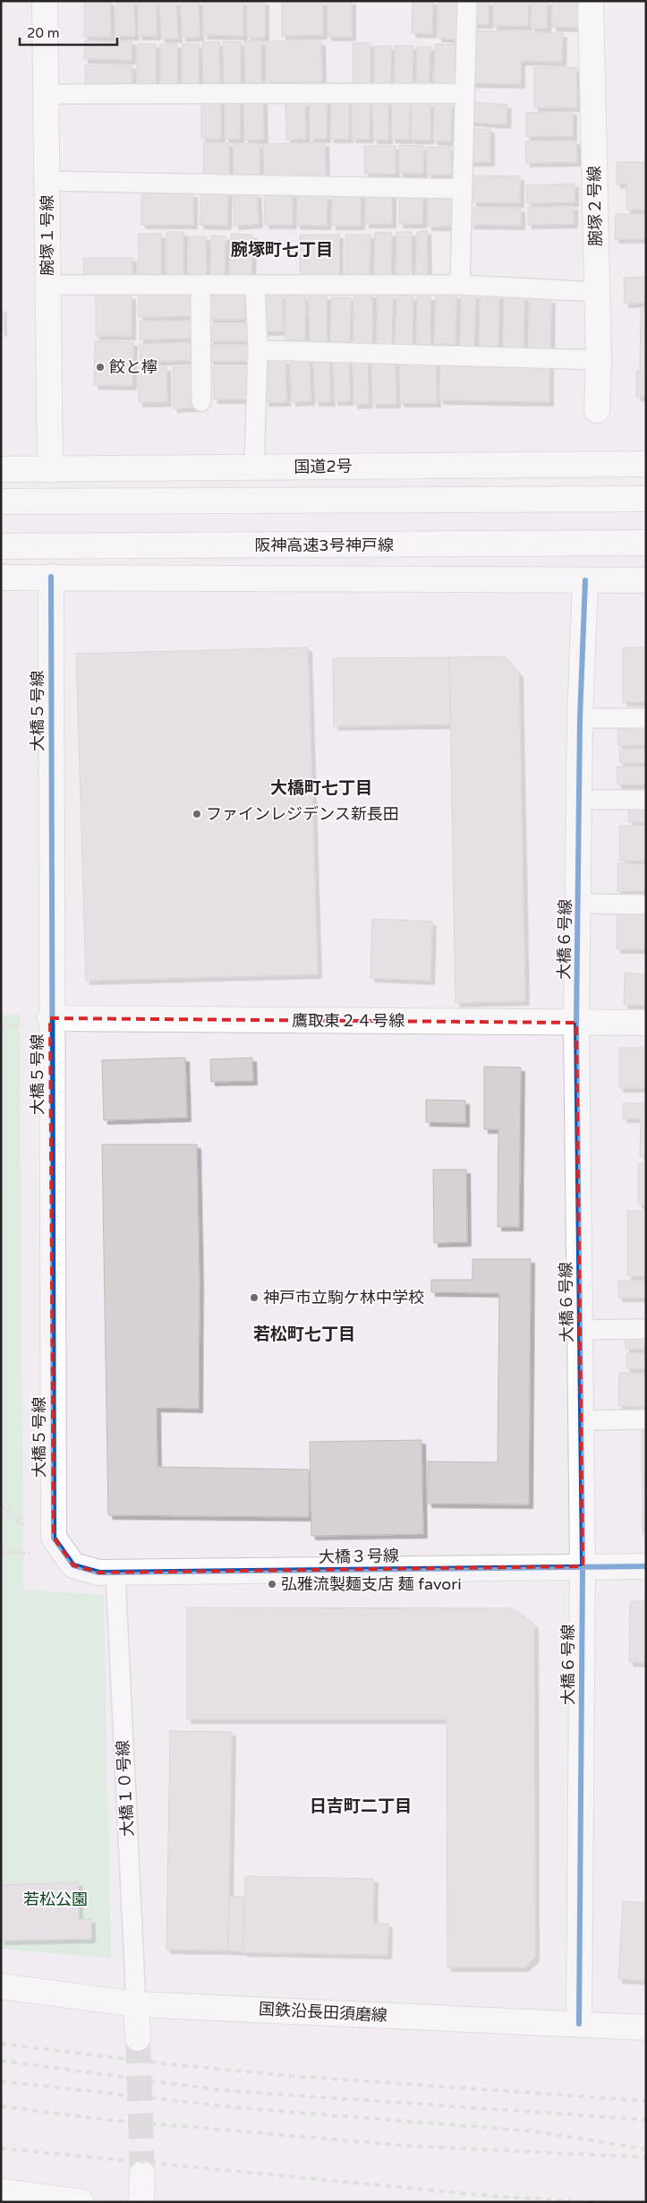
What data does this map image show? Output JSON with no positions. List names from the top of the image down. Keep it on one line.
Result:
{"streets":{"main road":["腕塚２号線","腕塚１号線","国道2号","阪神高速3号神戸線","大橋５号線","大橋６号線","鷹取東２４号線","大橋３号線","国鉄沿長田須磨線"],"lane":["大橋１０号線"]},"crossings":[["腕塚１号線","国道2号"],["大橋５号線","鷹取東２４号線"],["大橋５号線","大橋３号線"],["大橋６号線","鷹取東２４号線"],["大橋６号線","大橋３号線"],["大橋６号線","国鉄沿長田須磨線"],["大橋３号線","大橋１０号線"],["大橋１０号線","国鉄沿長田須磨線"]],"districts":["腕塚町七丁目","大橋町七丁目","若松町七丁目","日吉町二丁目"],"parks":["若松公園"],"places":["餃と檸","ファインレジデンス新長田","神戸市立駒ケ林中学校","弘雅流製麺支店 麺 favori"],"scale_bar":"20 m"}
